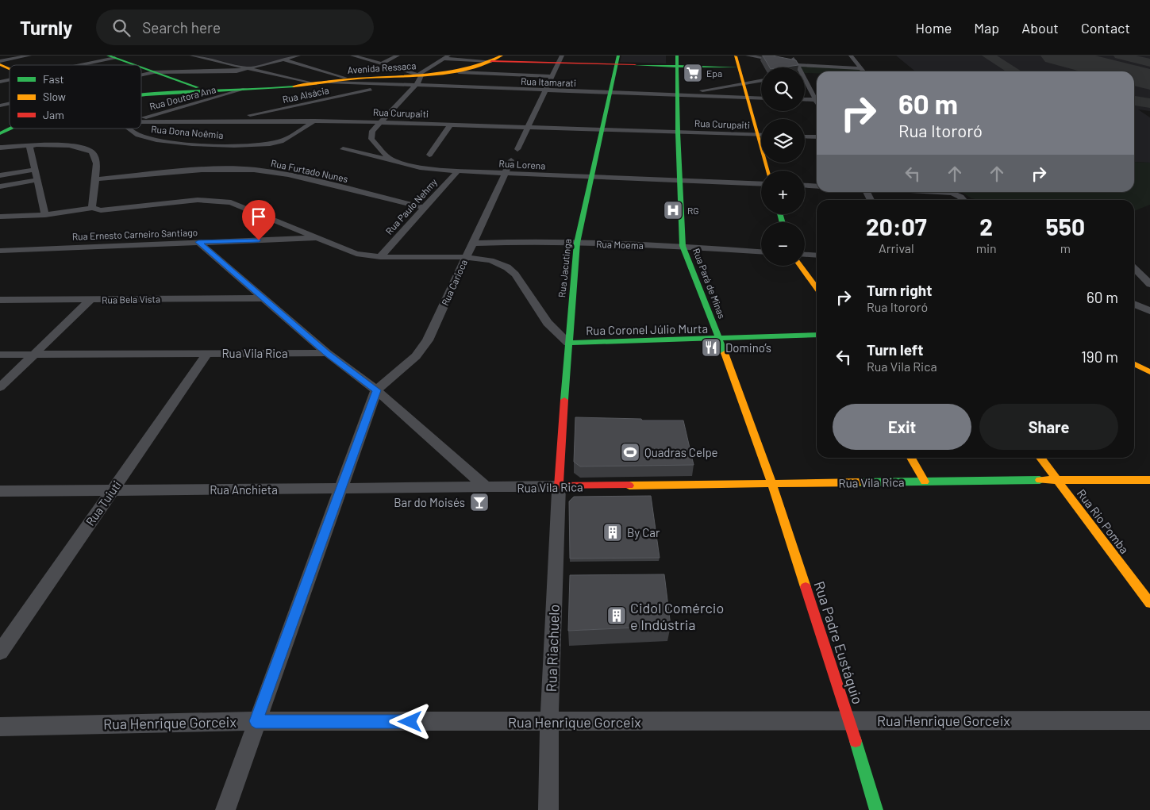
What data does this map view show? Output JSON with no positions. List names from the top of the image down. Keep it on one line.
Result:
{"streets":{"street":["Avenida Ressaca","Rua Itamarati","Rua Alsácia","Rua Doutora Ana","Rua Curupaiti","Rua Dona Noêmia","Rua Lorena","Rua Furtado Nunes","Rua Paulo Nehmy","Rua Ernesto Carneiro Santiago","Rua Moema","Rua Jacutinga","Rua Carioca","Rua Pará de Minas","Rua Bela Vista","Rua Coronel Júlio Murta","Rua Vila Rica","Rua Anchieta","Rua Tuiuti","Rua Rio Pomba","Rua Padre Eustáquio","Rua Riachuelo","Rua Henrique Gorceix"]},"crossings":[["Avenida Ressaca","Rua Itamarati"],["Avenida Ressaca","Rua Doutora Ana"],["Rua Itamarati","Rua Alsácia"],["Rua Itamarati","Rua Jacutinga"],["Rua Itamarati","Rua Pará de Minas"],["Rua Alsácia","Rua Curupaiti"],["Rua Curupaiti","Rua Dona Noêmia"],["Rua Curupaiti","Rua Jacutinga"],["Rua Curupaiti","Rua Pará de Minas"],["Rua Lorena","Rua Paulo Nehmy"],["Rua Lorena","Rua Jacutinga"],["Rua Lorena","Rua Carioca"],["Rua Lorena","Rua Pará de Minas"],["Rua Furtado Nunes","Rua Paulo Nehmy"],["Rua Moema","Rua Jacutinga"],["Rua Moema","Rua Carioca"],["Rua Moema","Rua Pará de Minas"],["Rua Jacutinga","Rua Coronel Júlio Murta"],["Rua Jacutinga","Rua Vila Rica"],["Rua Jacutinga","Rua Riachuelo"],["Rua Pará de Minas","Rua Coronel Júlio Murta"],["Rua Pará de Minas","Rua Vila Rica"],["Rua Pará de Minas","Rua Padre Eustáquio"],["Rua Vila Rica","Rua Anchieta"],["Rua Vila Rica","Rua Tuiuti"],["Rua Vila Rica","Rua Rio Pomba"],["Rua Vila Rica","Rua Padre Eustáquio"],["Rua Vila Rica","Rua Riachuelo"],["Rua Anchieta","Rua Tuiuti"],["Rua Padre Eustáquio","Rua Henrique Gorceix"],["Rua Riachuelo","Rua Henrique Gorceix"]],"places":{"supermarket":["Epa"],"hospital":["RG"],"restaurant":["Domino’s"],"sports":["Quadras Celpe"],"bar":["Bar do Moisés"],"building":["By Car","Cidol Comércio e Indústria"]},"legend":["Fast","Slow","Jam"],"page":{"header":"Turnly","search":"Search here","nav":["Home","Map","About","Contact"],"map_buttons":["+","−"],"turn":["60 m","Rua Itororó"],"eta":["20:07","Arrival","2","min","550","m"],"list":[{"name":"Turn right","note":"Rua Itororó","value":"60 m"},{"name":"Turn left","note":"Rua Vila Rica","value":"190 m"}],"buttons":["Exit","Share"]}}
